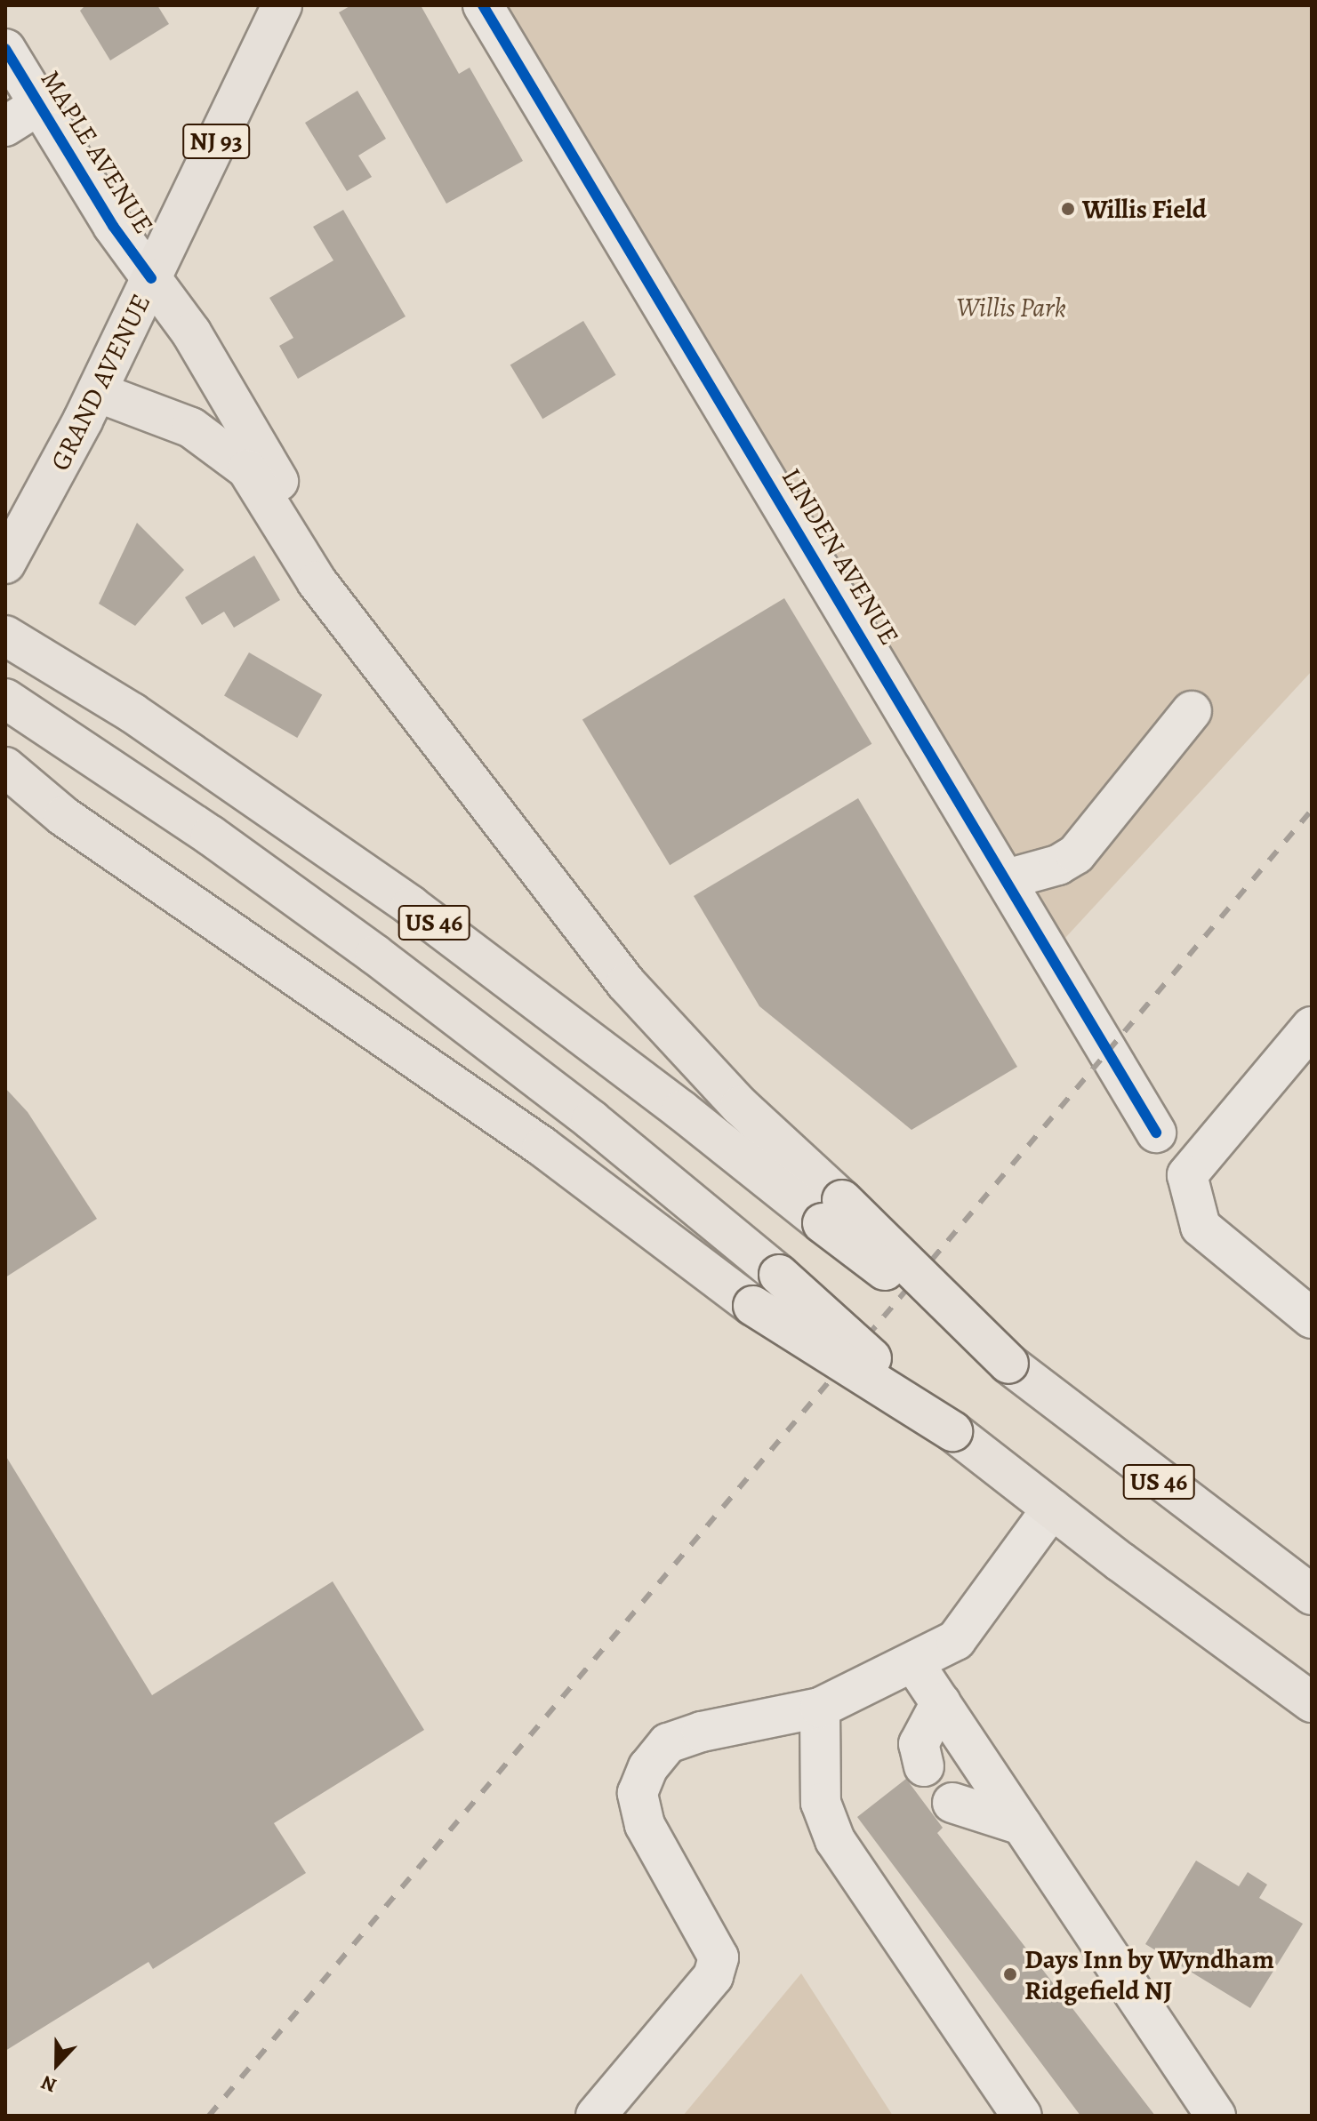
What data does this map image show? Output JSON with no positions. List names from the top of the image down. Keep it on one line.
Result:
{"streets":{"main road":["NJ 93","GRAND AVENUE","US 46"],"street":["MAPLE AVENUE","LINDEN AVENUE"]},"crossings":[["MAPLE AVENUE","GRAND AVENUE"]],"parks":["Willis Park"],"places":["Willis Field","Days Inn by Wyndham Ridgefield NJ"],"north":"bottom"}
